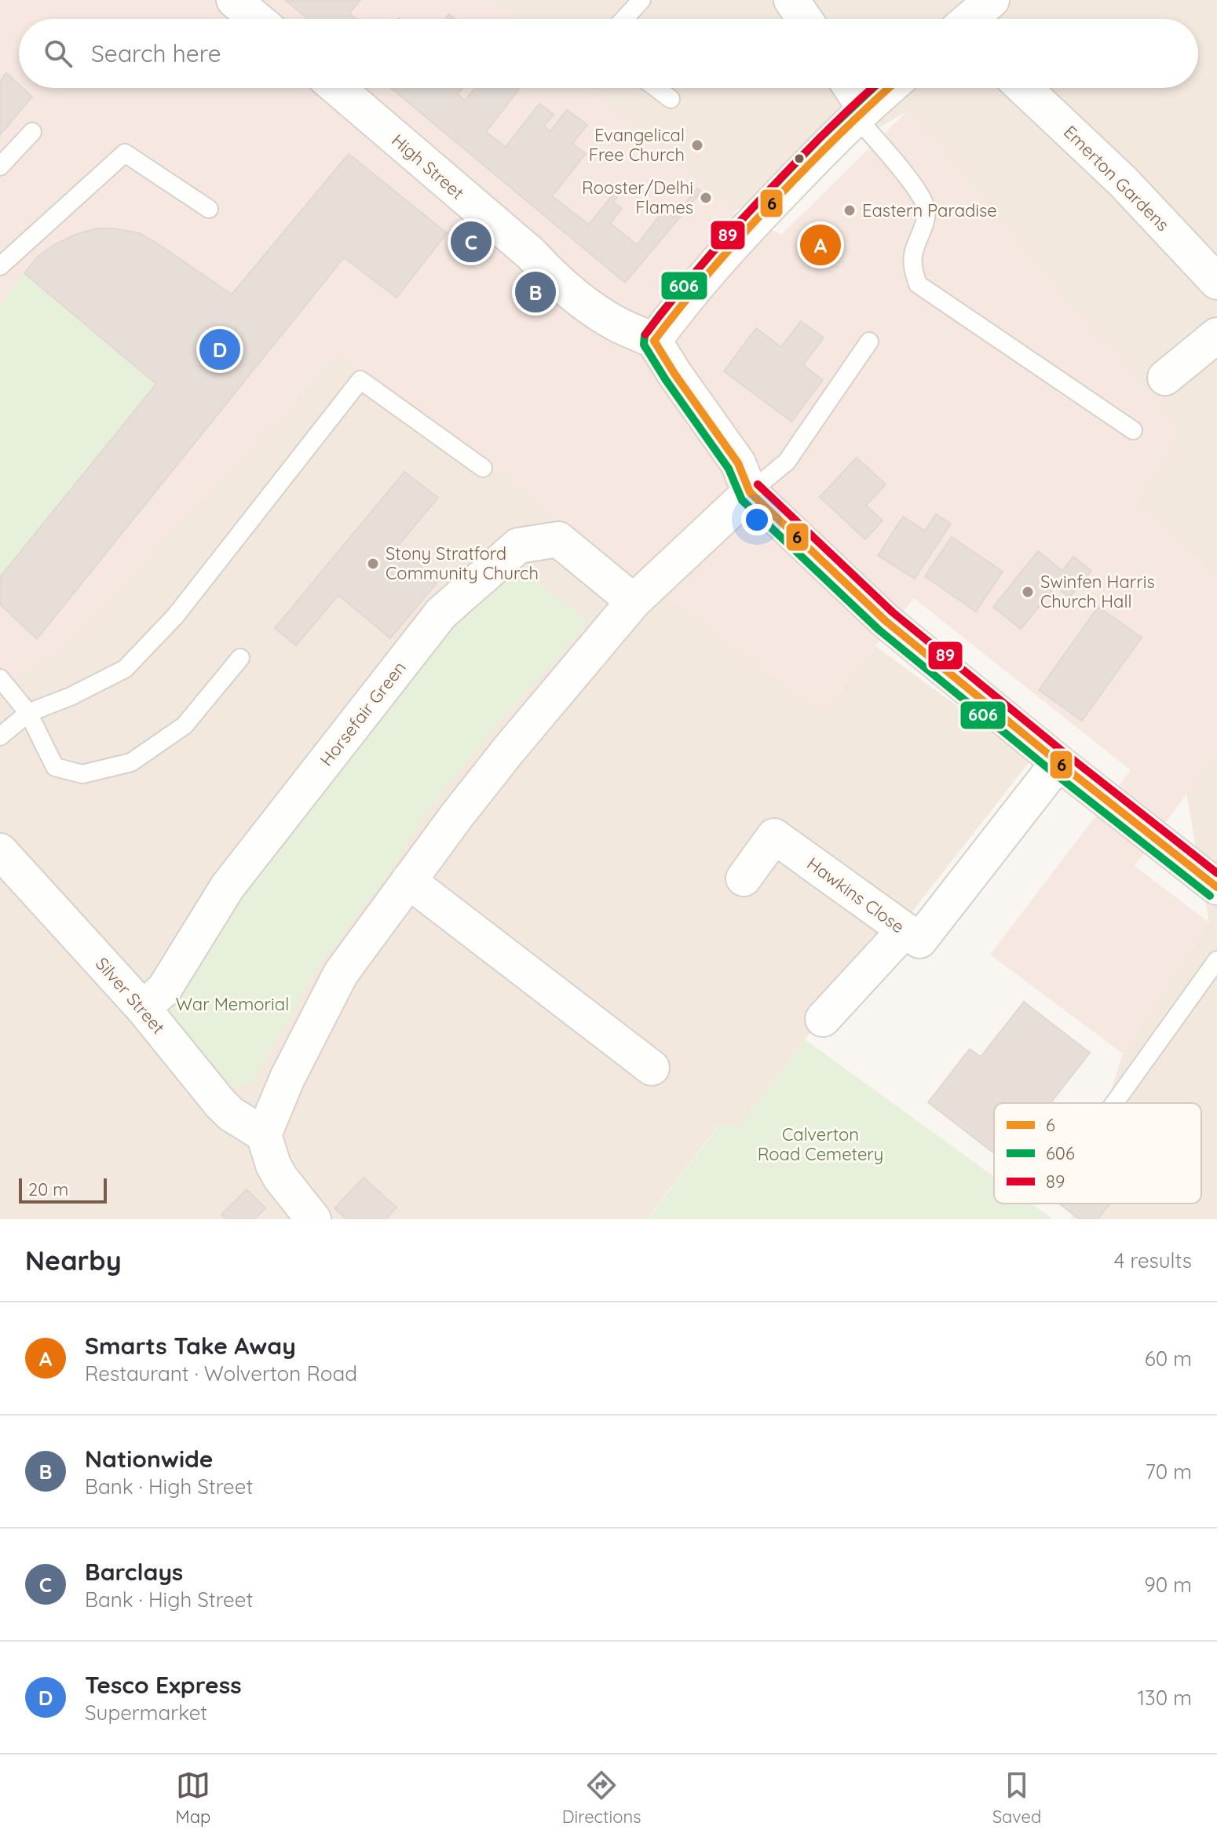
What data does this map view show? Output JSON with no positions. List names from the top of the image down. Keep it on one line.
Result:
{"streets":{"street":["High Street","Emerton Gardens","Horsefair Green","Hawkins Close","Silver Street"]},"crossings":[["Horsefair Green","Silver Street"]],"parks":["War Memorial","Calverton Road Cemetery"],"places":["Evangelical Free Church","Rooster/Delhi Flames","Eastern Paradise","Stony Stratford Community Church","Swinfen Harris Church Hall"],"lines":["transit line 6","transit line 606","transit line 89"],"legend":["6","606","89"],"scale_bar":"20 m","page":{"search":"Search here","pins":["C","A","B","D"],"scale":"20 m","heading":["Nearby","4 results"],"list":[{"mark":"A","name":"Smarts Take Away","note":"Restaurant · Wolverton Road","value":"60 m"},{"mark":"B","name":"Nationwide","note":"Bank · High Street","value":"70 m"},{"mark":"C","name":"Barclays","note":"Bank · High Street","value":"90 m"},{"mark":"D","name":"Tesco Express","note":"Supermarket","value":"130 m"}],"nav":["Map","Directions","Saved"]}}
